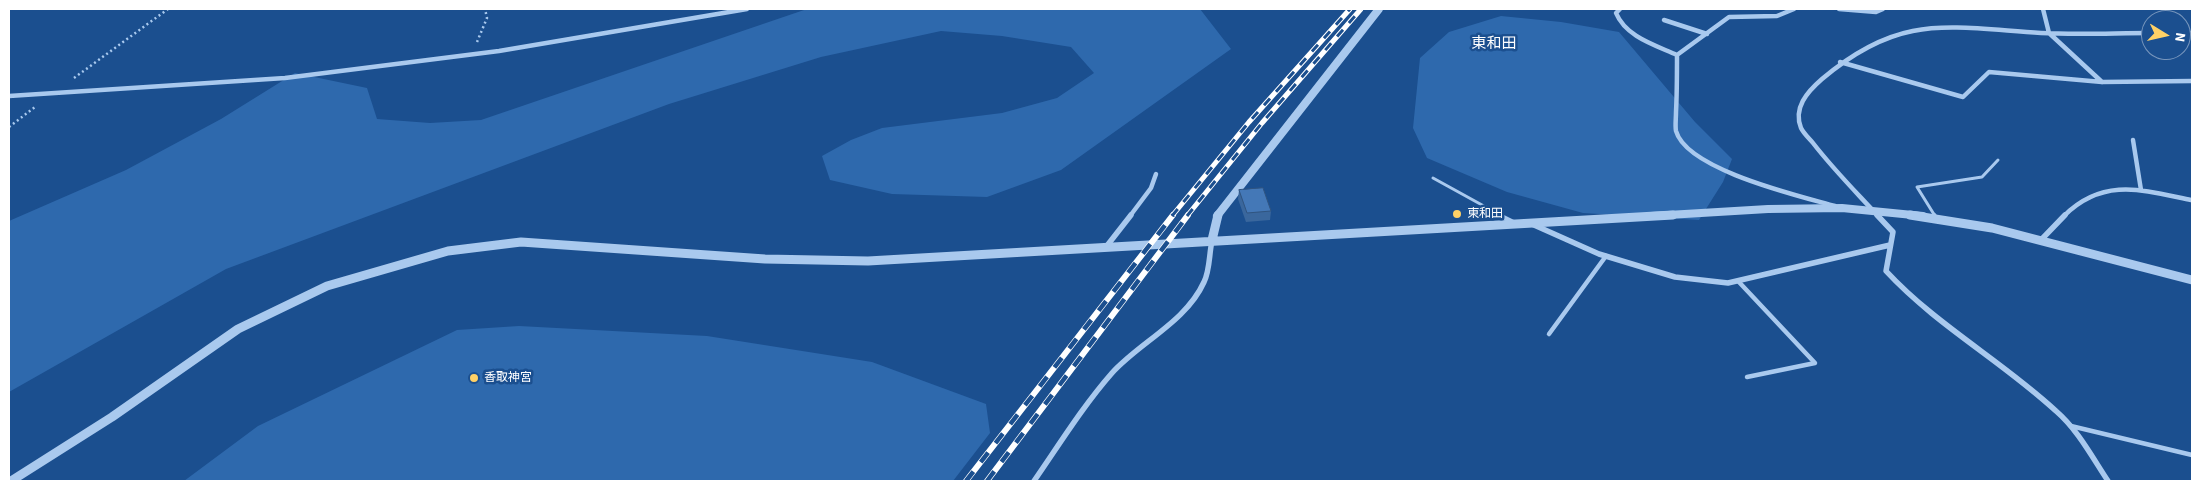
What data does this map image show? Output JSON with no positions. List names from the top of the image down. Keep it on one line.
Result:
{"districts":["東和田"],"places":["東和田","香取神宮"],"north":"right"}
